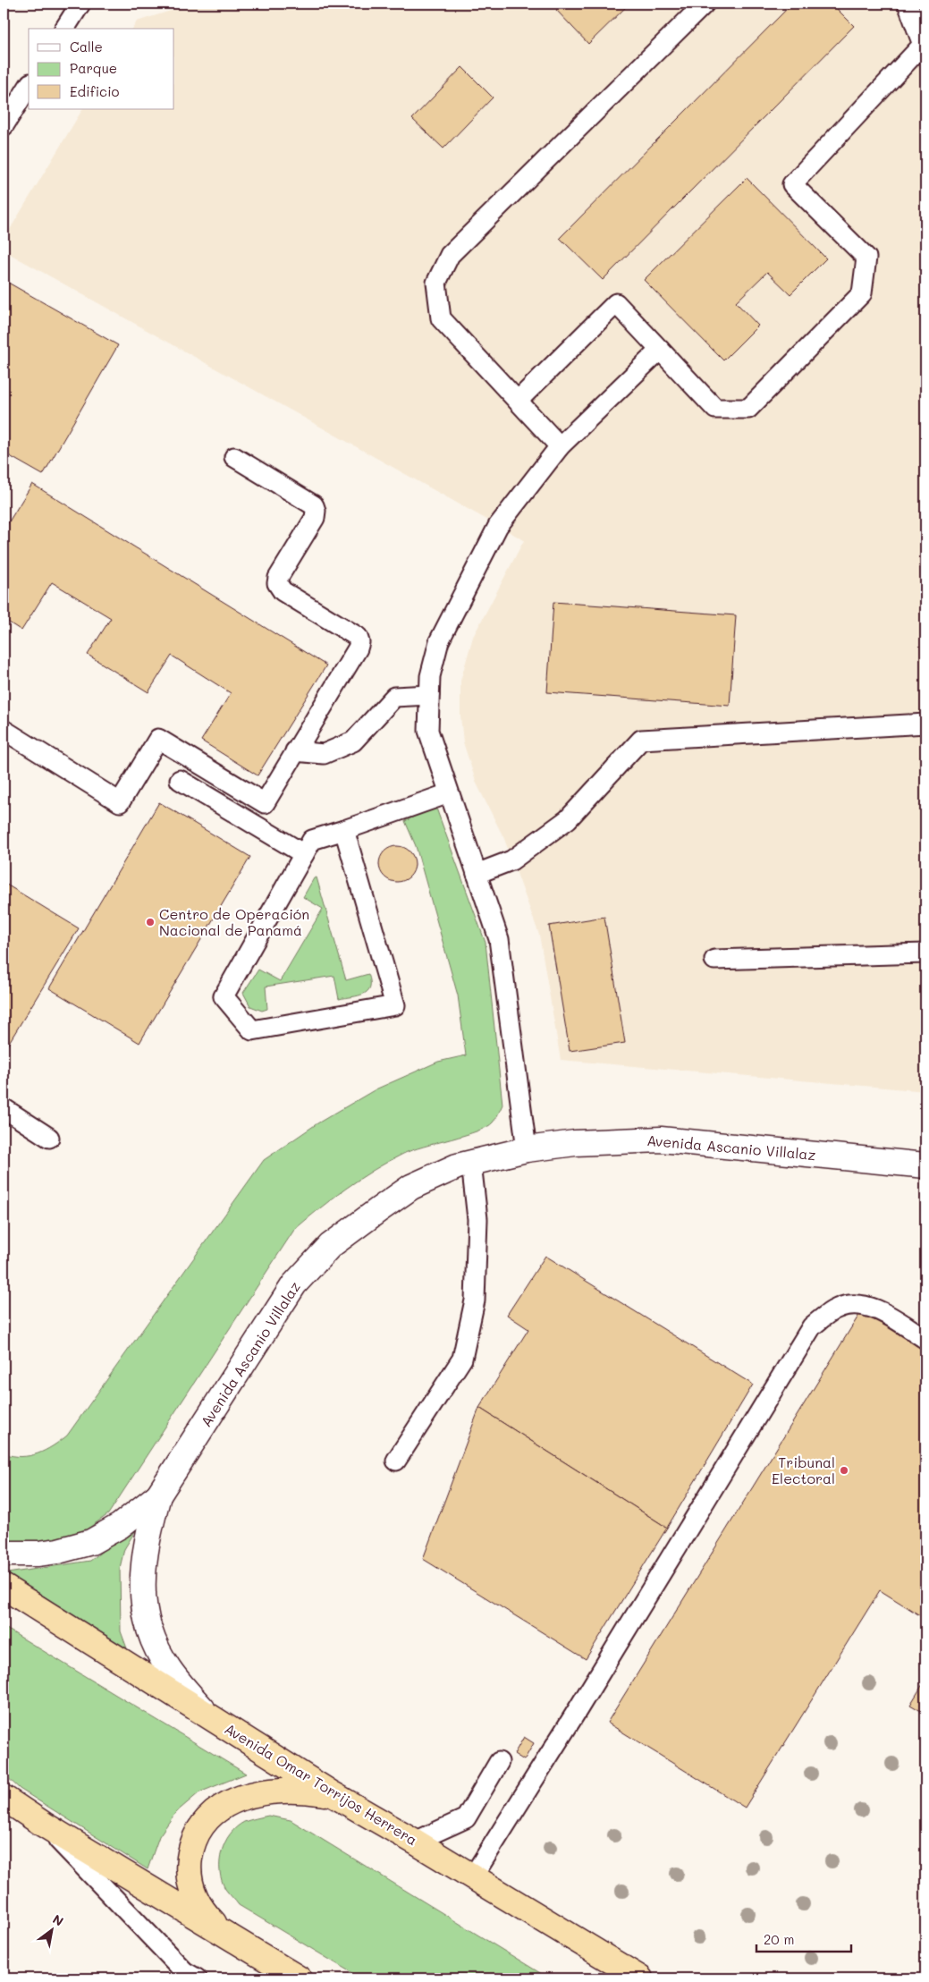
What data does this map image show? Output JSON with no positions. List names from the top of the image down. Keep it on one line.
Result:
{"streets":{"highway":["Avenida Omar Torrijos Herrera"],"main road":["Avenida Ascanio Villalaz"]},"crossings":[["Avenida Ascanio Villalaz","Avenida Omar Torrijos Herrera"]],"places":["Centro de Operación Nacional de Panamá","Tribunal Electoral"],"legend":["Calle","Parque","Edificio"],"scale_bar":"20 m","north":"top right"}
